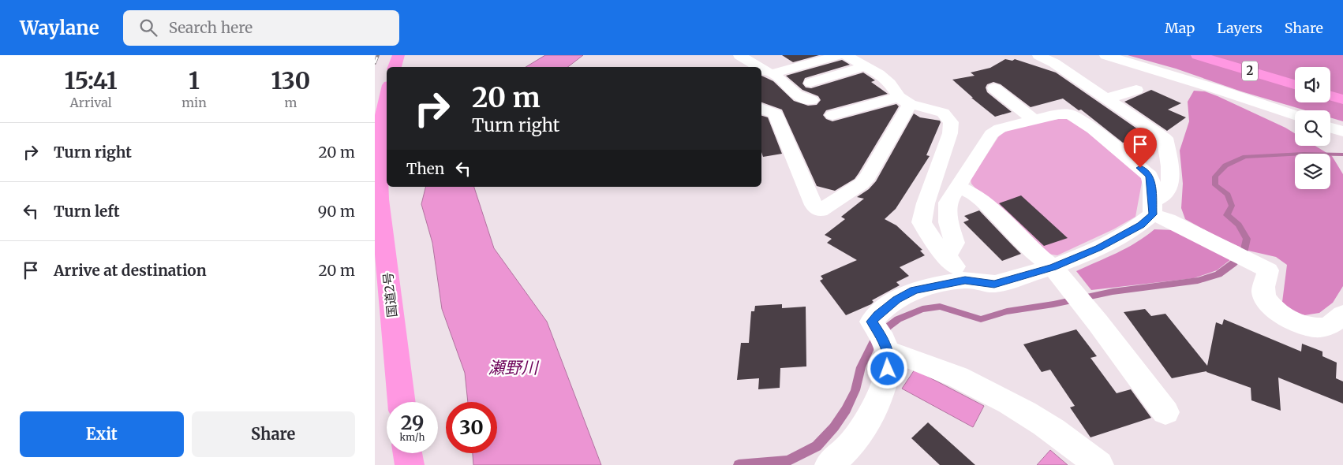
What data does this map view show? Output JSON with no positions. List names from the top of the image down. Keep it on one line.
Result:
{"streets":{"highway":["2","国道2号"]},"water":["瀬野川"],"page":{"header":"Waylane","search":"Search here","nav":["Map","Layers","Share"],"eta":["15:41","Arrival","1","min","130","m"],"turn":["20 m","Turn right"],"list":[{"name":"Turn right","value":"20 m"},{"name":"Turn left","value":"90 m"},{"name":"Arrive at destination","value":"20 m"}],"then":"Then","speed":"29 km/h","limit":"30","buttons":["Exit","Share"]}}
